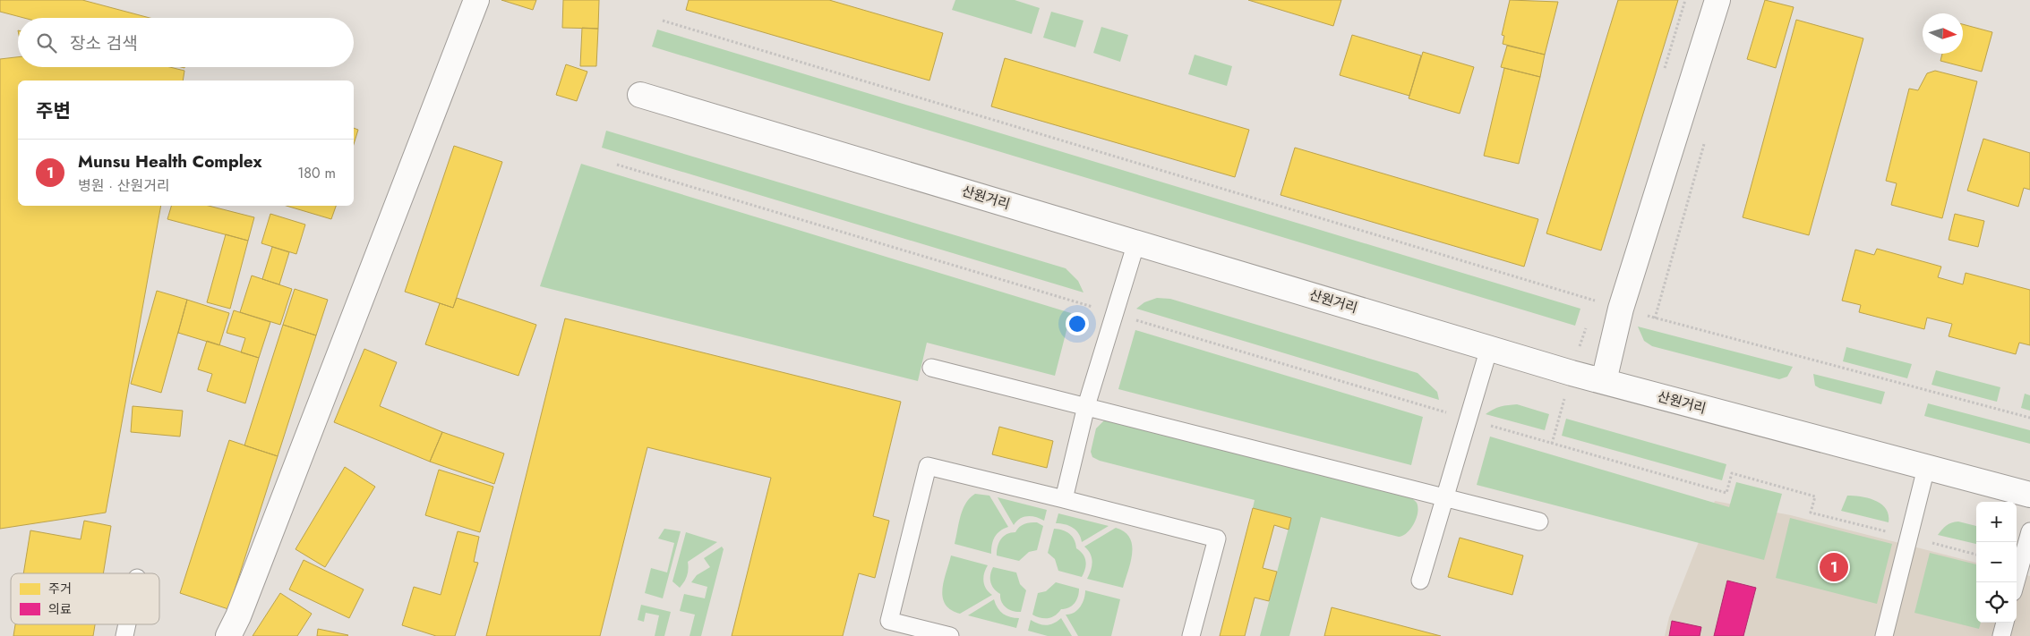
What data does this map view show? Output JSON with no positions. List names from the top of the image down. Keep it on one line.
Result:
{"streets":{"main road":["산원거리"]},"legend":["주거","의료"],"north":"right","page":{"search":"장소 검색","heading":"주변","list":[{"mark":"1","name":"Munsu Health Complex","note":"병원 · 산원거리","value":"180 m"}],"map_buttons":["+","−"],"pins":"1"}}
